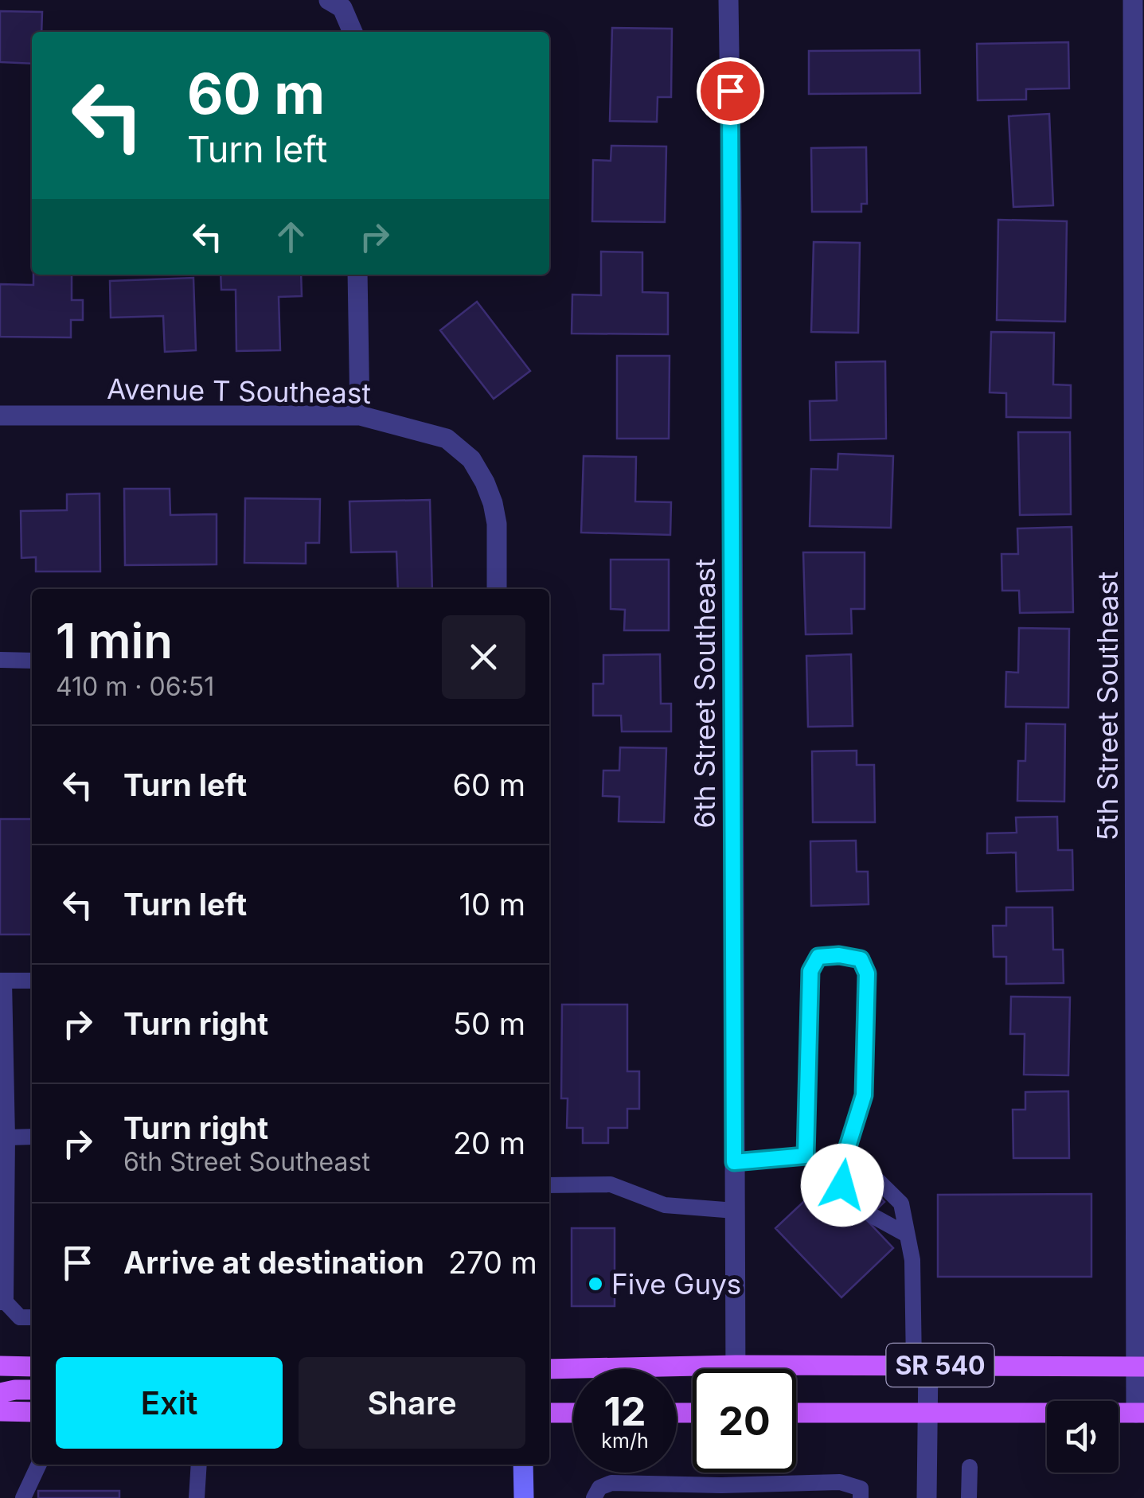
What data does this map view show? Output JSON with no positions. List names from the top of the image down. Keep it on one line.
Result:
{"streets":{"main road":["SR 540"],"street":["Avenue T Southeast","6th Street Southeast","5th Street Southeast"]},"crossings":[["6th Street Southeast","SR 540"],["5th Street Southeast","SR 540"]],"places":["Five Guys"],"page":{"turn":["60 m","Turn left"],"heading":["1 min","410 m · 06:51"],"list":[{"name":"Turn left","value":"60 m"},{"name":"Turn left","value":"10 m"},{"name":"Turn right","value":"50 m"},{"name":"Turn right","note":"6th Street Southeast","value":"20 m"},{"name":"Arrive at destination","value":"270 m"}],"buttons":["Exit","Share"],"speed":"12 km/h","limit":"20"}}
